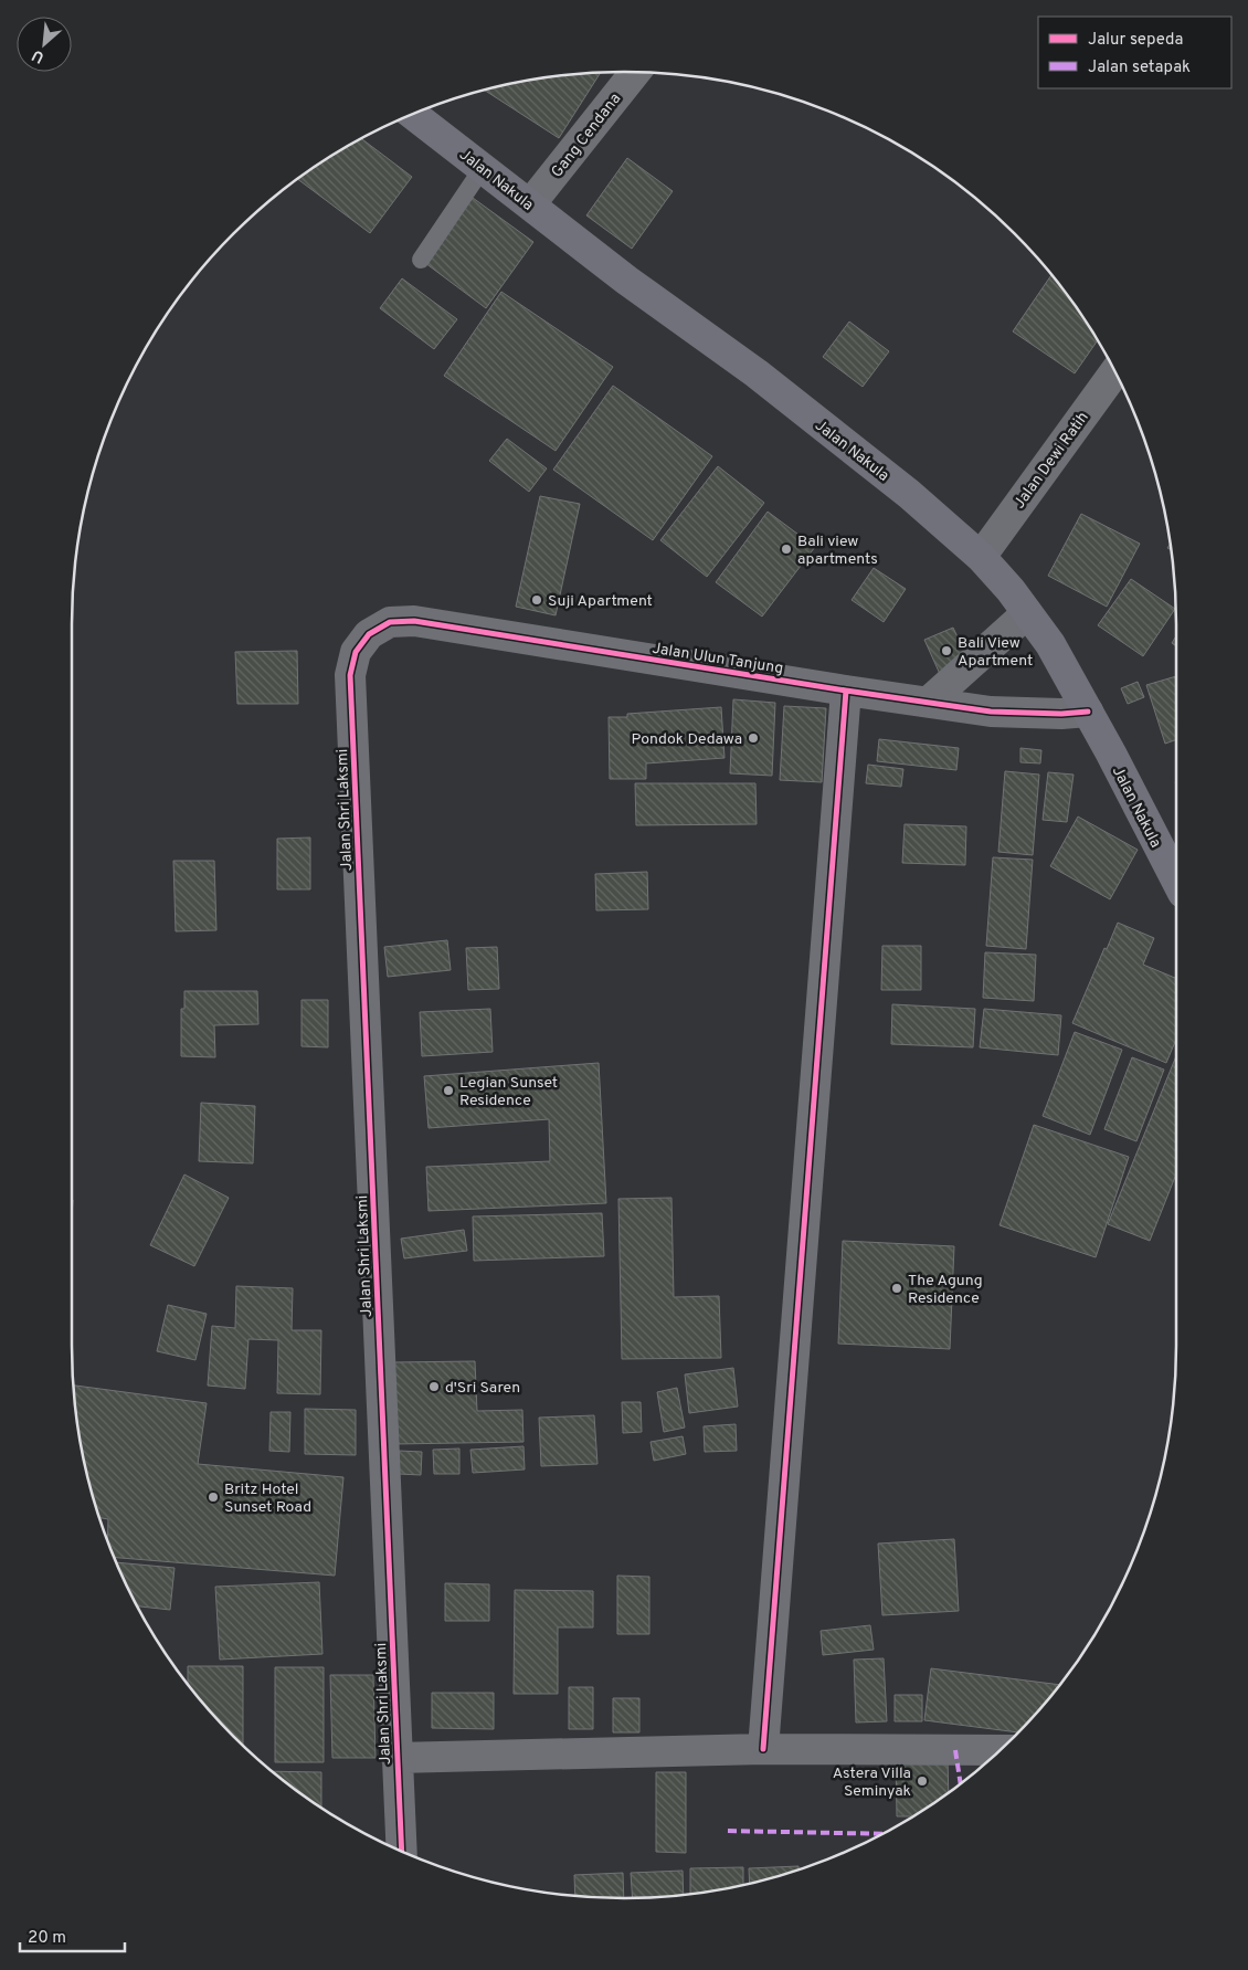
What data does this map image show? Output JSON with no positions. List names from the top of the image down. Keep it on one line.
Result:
{"streets":{"main road":["Jalan Nakula"],"street":["Gang Cendana","Jalan Dewi Ratih","Jalan Ulun Tanjung","Jalan Shri Laksmi"]},"crossings":[["Gang Cendana","Jalan Nakula"],["Jalan Nakula","Jalan Dewi Ratih"],["Jalan Nakula","Jalan Ulun Tanjung"],["Jalan Ulun Tanjung","Jalan Shri Laksmi"]],"places":["Bali view apartments","Suji Apartment","Bali View Apartment","Pondok Dedawa","Legian Sunset Residence","The Agung Residence","d'Sri Saren","Britz Hotel Sunset Road","Astera Villa Seminyak"],"legend":["Jalur sepeda","Jalan setapak"],"scale_bar":"20 m","north":"bottom left"}
